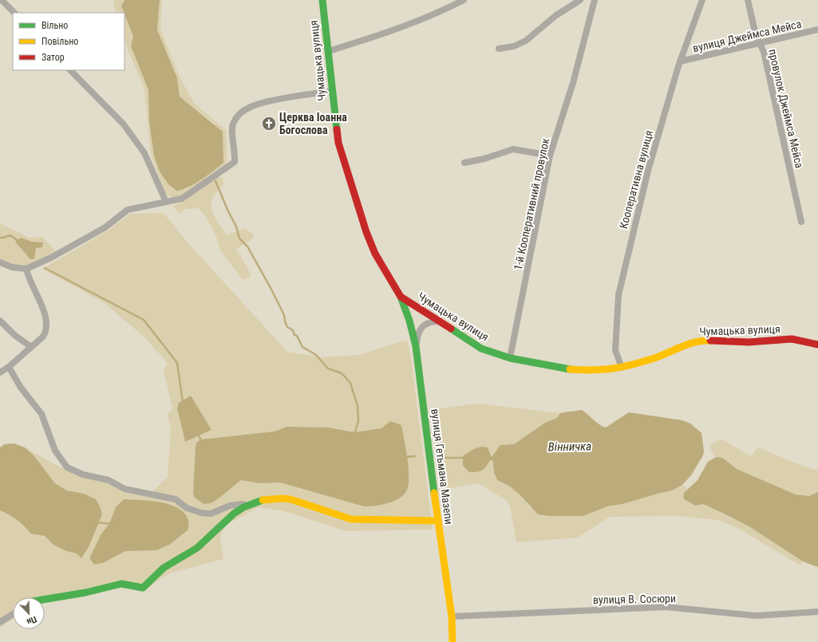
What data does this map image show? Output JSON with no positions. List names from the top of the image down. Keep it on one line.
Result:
{"streets":{"street":["вулиця Джеймса Мейса","Чумацька вулиця","провулок Джеймса Мейса","Кооперативна вулиця","1-й Кооперативний провулок","вулиця Гетьмана Мазепи","вулиця В. Сосюри"]},"crossings":[["вулиця Джеймса Мейса","провулок Джеймса Мейса"],["вулиця Джеймса Мейса","Кооперативна вулиця"],["Чумацька вулиця","Кооперативна вулиця"],["Чумацька вулиця","1-й Кооперативний провулок"],["Чумацька вулиця","вулиця Гетьмана Мазепи"],["вулиця Гетьмана Мазепи","вулиця В. Сосюри"]],"water":["Вінничка"],"places":{"church":["Церква Іоанна Богослова"]},"legend":["Вільно","Повільно","Затор"],"north":"bottom right"}
